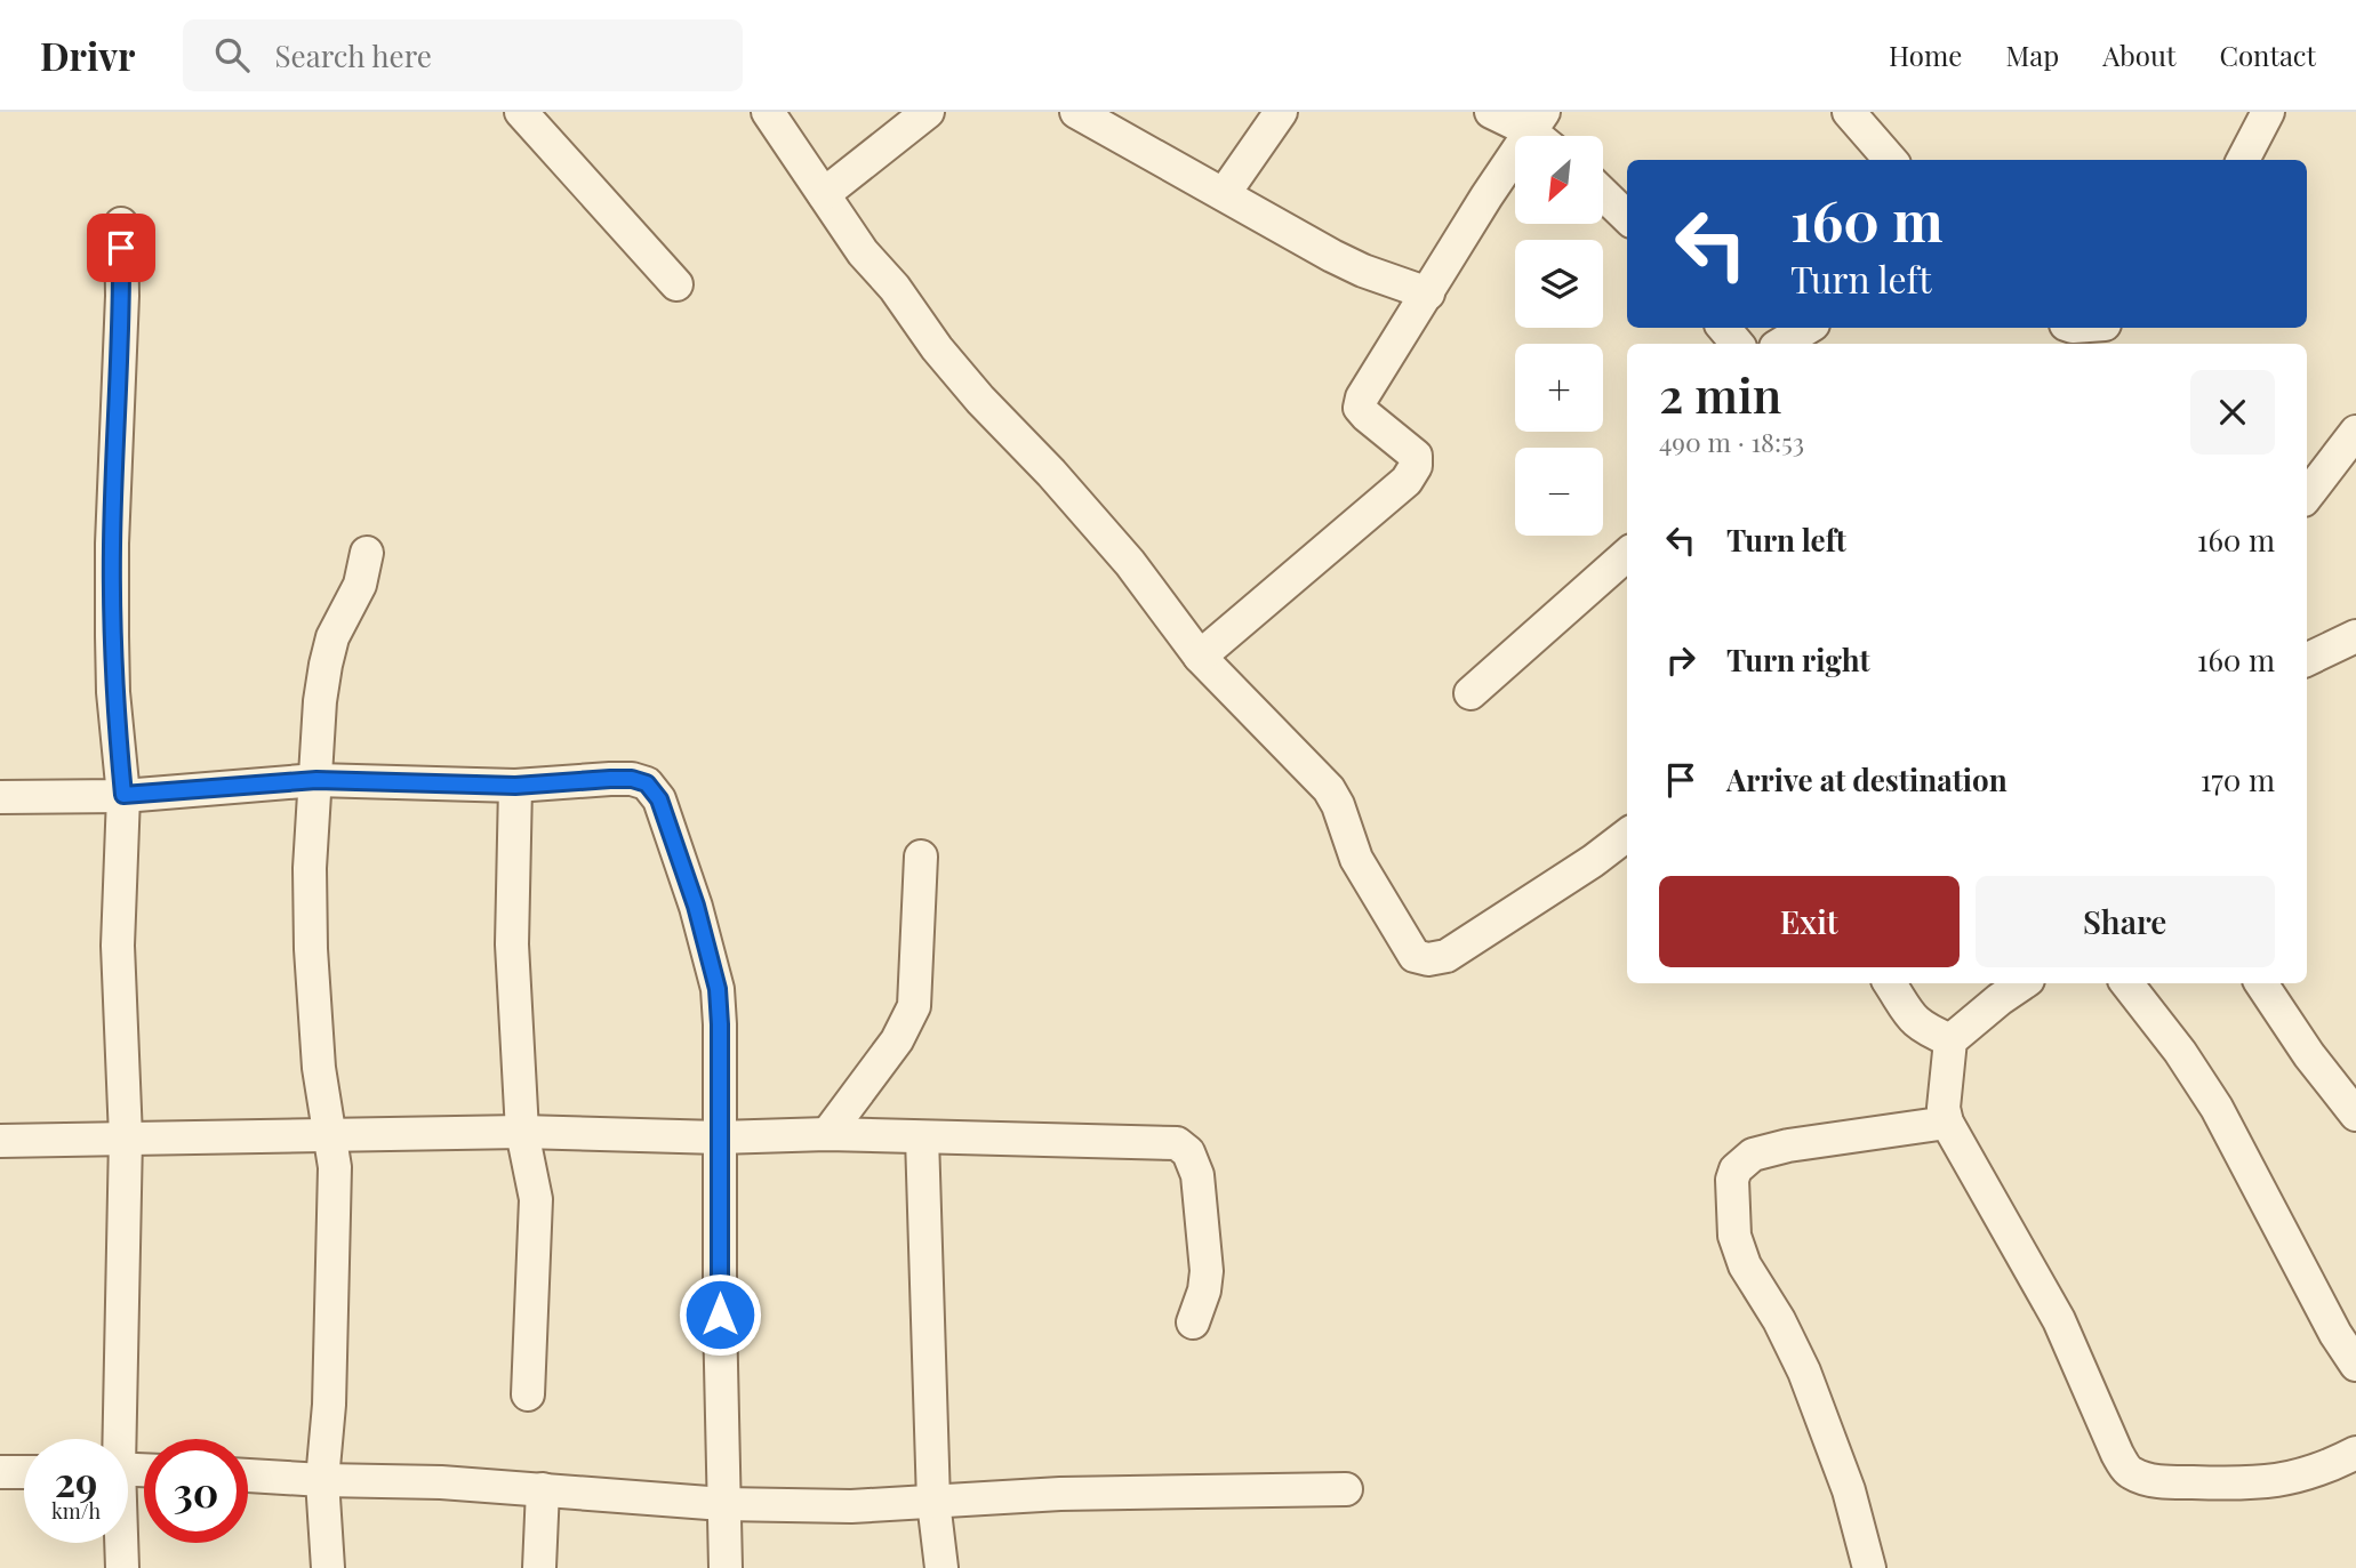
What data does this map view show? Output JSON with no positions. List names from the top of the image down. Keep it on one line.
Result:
{"north":"bottom left","page":{"header":"Drivr","search":"Search here","nav":["Home","Map","About","Contact"],"map_buttons":["+","−"],"turn":["160 m","Turn left"],"heading":["2 min","490 m · 18:53"],"list":[{"name":"Turn left","value":"160 m"},{"name":"Turn right","value":"160 m"},{"name":"Arrive at destination","value":"170 m"}],"buttons":["Exit","Share"],"speed":"29 km/h","limit":"30"}}
